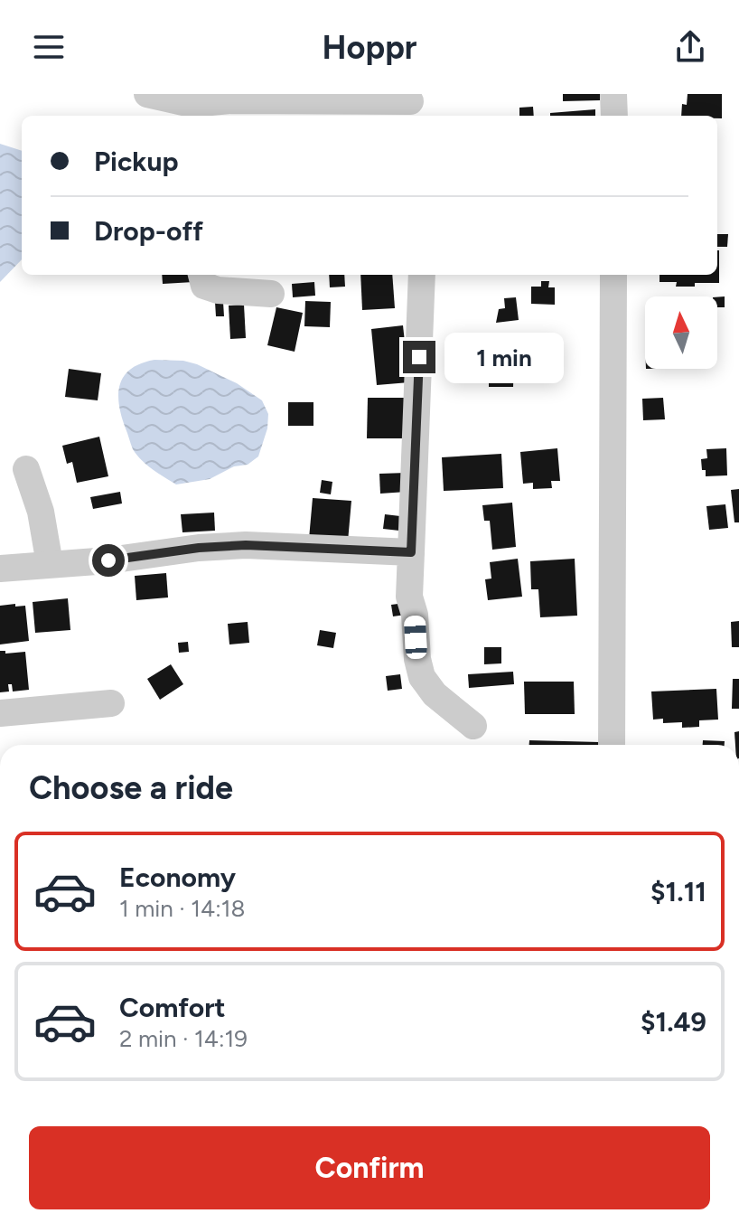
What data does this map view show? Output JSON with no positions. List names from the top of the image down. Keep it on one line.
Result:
{"north":"top","page":{"header":"Hoppr","banner":["Pickup","Drop-off"],"bubble":"1 min","heading":"Choose a ride","list":[{"name":"Economy","note":"1 min · 14:18","value":"$1.11"},{"name":"Comfort","note":"2 min · 14:19","value":"$1.49"}],"buttons":"Confirm"}}
